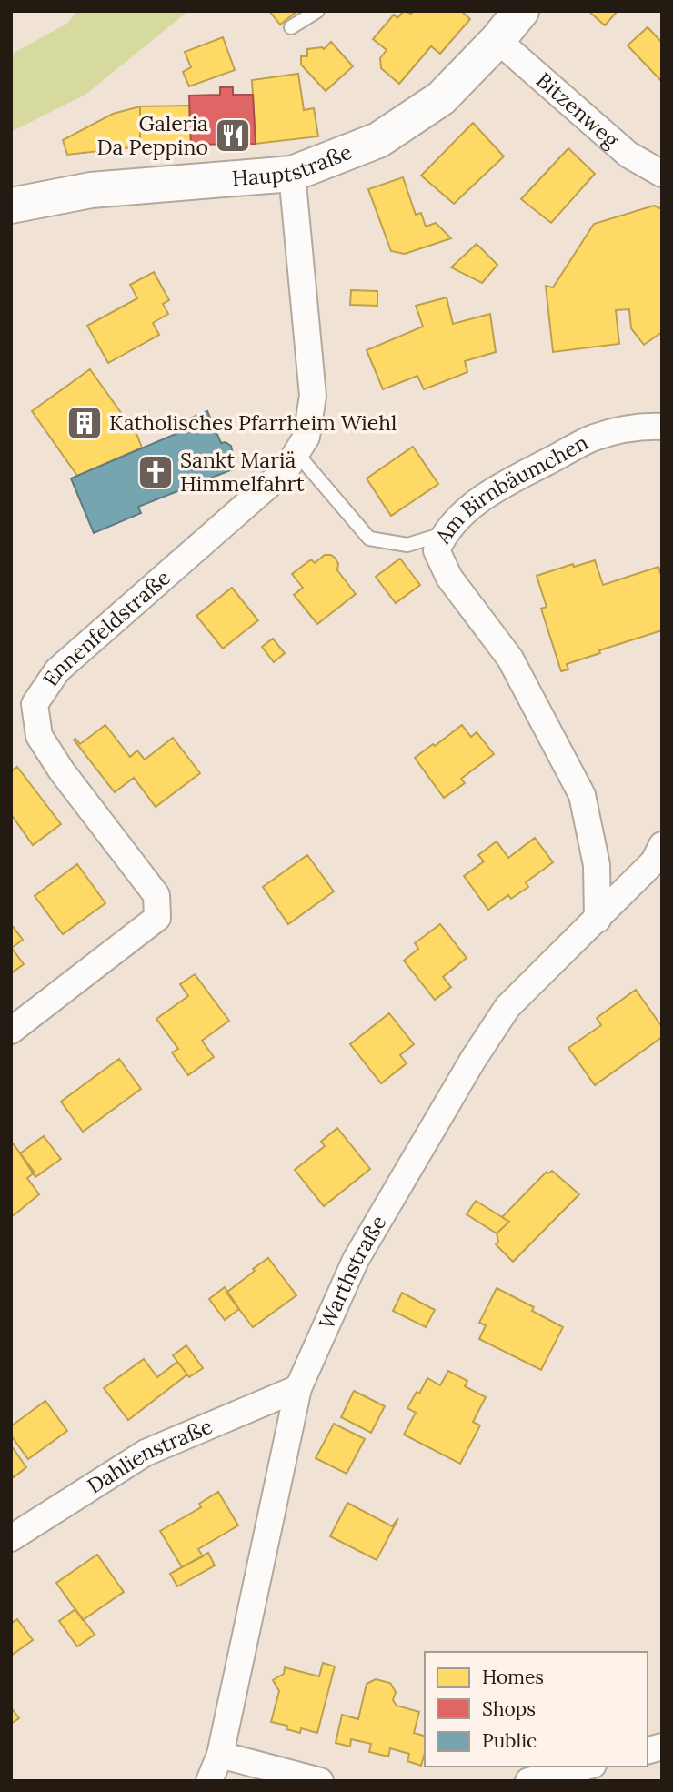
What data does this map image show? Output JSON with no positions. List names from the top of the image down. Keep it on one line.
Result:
{"streets":{"street":["Bitzenweg","Hauptstraße","Am Birnbäumchen","Ennenfeldstraße","Warthstraße","Dahlienstraße"]},"crossings":[["Bitzenweg","Hauptstraße"],["Hauptstraße","Ennenfeldstraße"],["Am Birnbäumchen","Warthstraße"],["Warthstraße","Dahlienstraße"]],"places":{"restaurant":["Galeria Da Peppino"],"building":["Katholisches Pfarrheim Wiehl"],"church":["Sankt Mariä Himmelfahrt"]},"legend":["Homes","Shops","Public"]}
